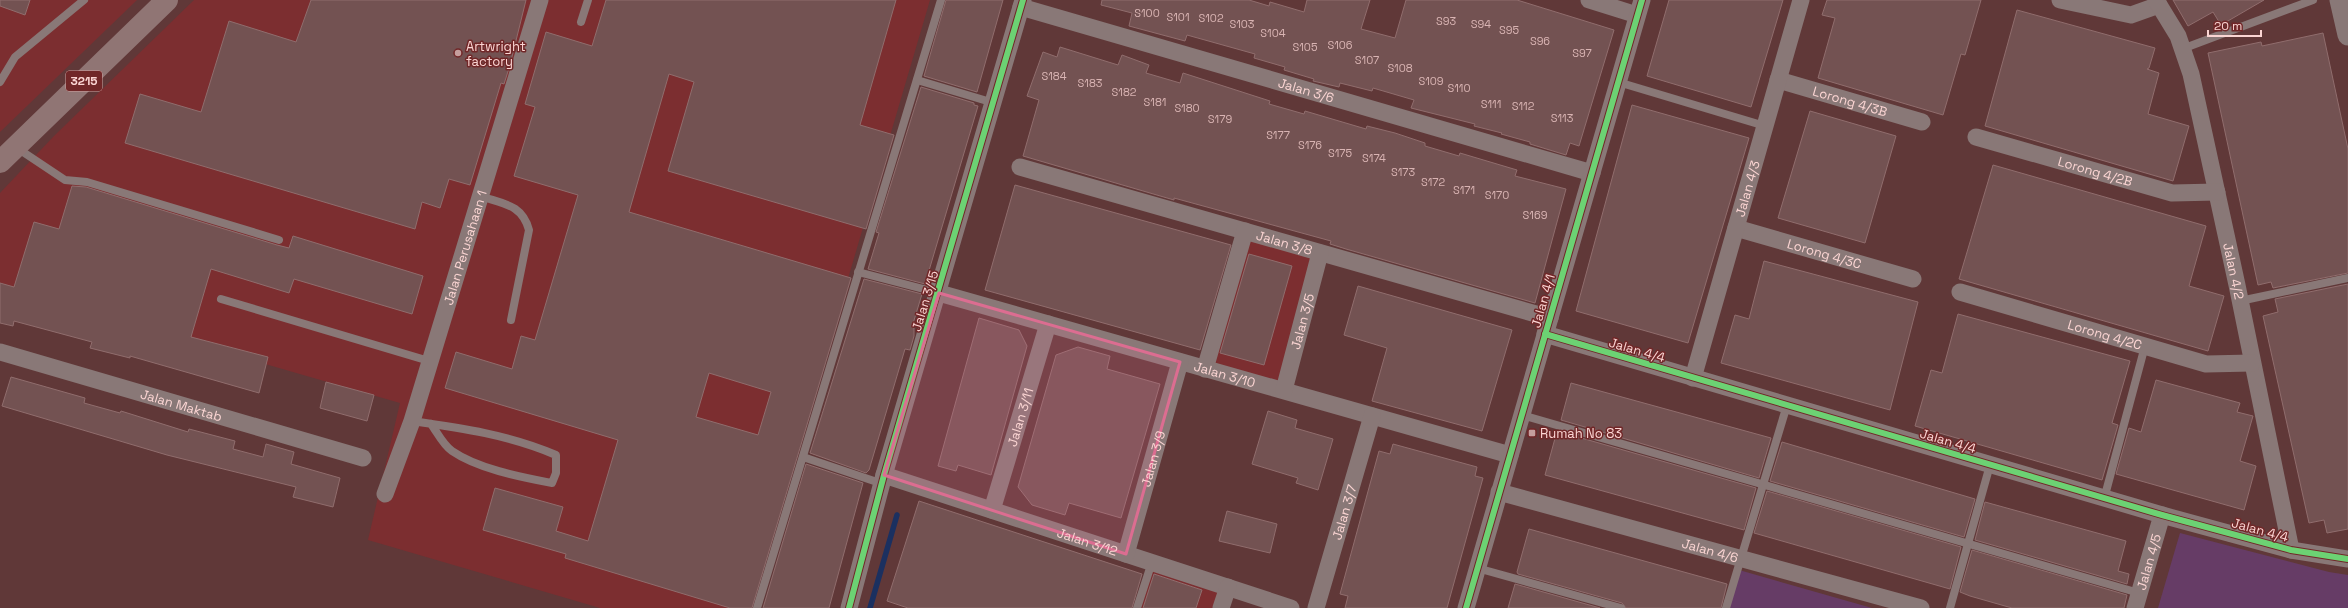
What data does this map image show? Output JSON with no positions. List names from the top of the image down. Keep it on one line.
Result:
{"streets":{"main road":["3215"],"street":["Jalan 3/6","Lorong 4/3B","Lorong 4/2B","Jalan 4/3","Jalan 3/8","Jalan Perusahaan 1","Lorong 4/3C","Jalan 4/2","Jalan 3/15","Jalan 4/1","Jalan 3/5","Lorong 4/2C","Jalan 4/4","Jalan 3/10","Jalan Maktab","Jalan 3/11","Jalan 3/9","Jalan 3/7","Jalan 3/12","Jalan 4/6","Jalan 4/5"]},"crossings":[["Jalan 3/6","Jalan 3/15"],["Jalan 3/6","Jalan 4/1"],["Lorong 4/3B","Jalan 4/3"],["Lorong 4/2B","Jalan 4/2"],["Jalan 4/3","Lorong 4/3C"],["Jalan 4/3","Jalan 4/4"],["Jalan 3/8","Jalan 4/1"],["Jalan 3/8","Jalan 3/5"],["Jalan 4/2","Lorong 4/2C"],["Jalan 4/2","Jalan 4/4"],["Jalan 3/15","Jalan 3/10"],["Jalan 3/15","Jalan 3/12"],["Jalan 4/1","Jalan 4/4"],["Jalan 4/1","Jalan 3/10"],["Jalan 4/1","Jalan 4/6"],["Jalan 3/5","Jalan 3/10"],["Jalan 4/4","Jalan 4/5"],["Jalan 3/10","Jalan 3/11"],["Jalan 3/10","Jalan 3/9"],["Jalan 3/10","Jalan 3/7"],["Jalan 3/11","Jalan 3/12"],["Jalan 3/9","Jalan 3/12"]],"places":{"other":["Artwright factory"],"transit":["Rumah No 83"]},"house_numbers":["S100","S101","S102","S93","S103","S94","S95","S104","S96","S106","S105","S97","S107","S108","S184","S109","S183","S110","S182","S181","S111","S112","S180","S113","S179","S177","S176","S175","S174","S173","S172","S171","S170","S169"],"scale_bar":"20 m"}
